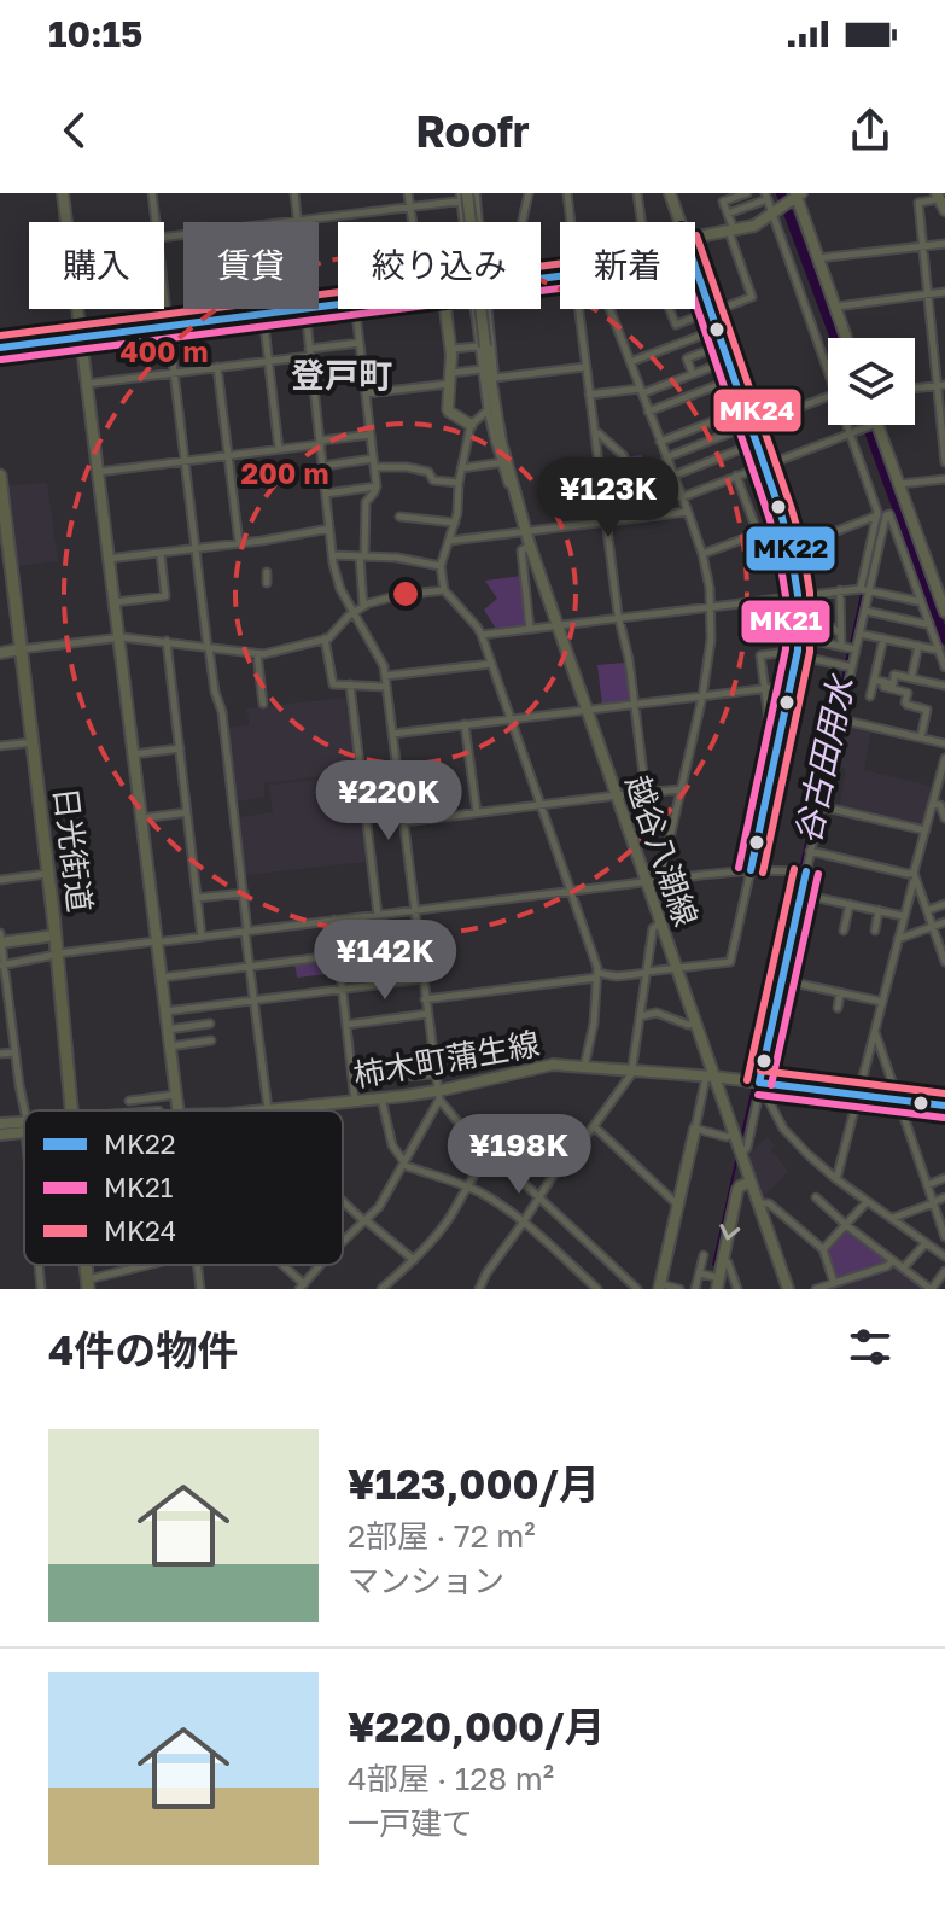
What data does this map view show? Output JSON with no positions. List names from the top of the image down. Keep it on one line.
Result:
{"streets":{"main road":["日光街道"],"street":["越谷八潮線","柿木町蒲生線"]},"crossings":[["越谷八潮線","柿木町蒲生線"]],"districts":["登戸町"],"water":["谷古田用水"],"lines":["transit line MK24","transit line MK22","transit line MK21"],"legend":["MK22","MK21","MK24"],"page":{"status":"10:15","header":"Roofr","chip":["購入","賃貸","絞り込み","新着"],"price":["¥123K","¥220K","¥142K","¥198K"],"heading":"4件の物件","list":[{"name":"¥123,000/月","note":"2部屋 · 72 m² · マンション"},{"name":"¥220,000/月","note":"4部屋 · 128 m² · 一戸建て"}]},"rings":["400 m","200 m"]}
